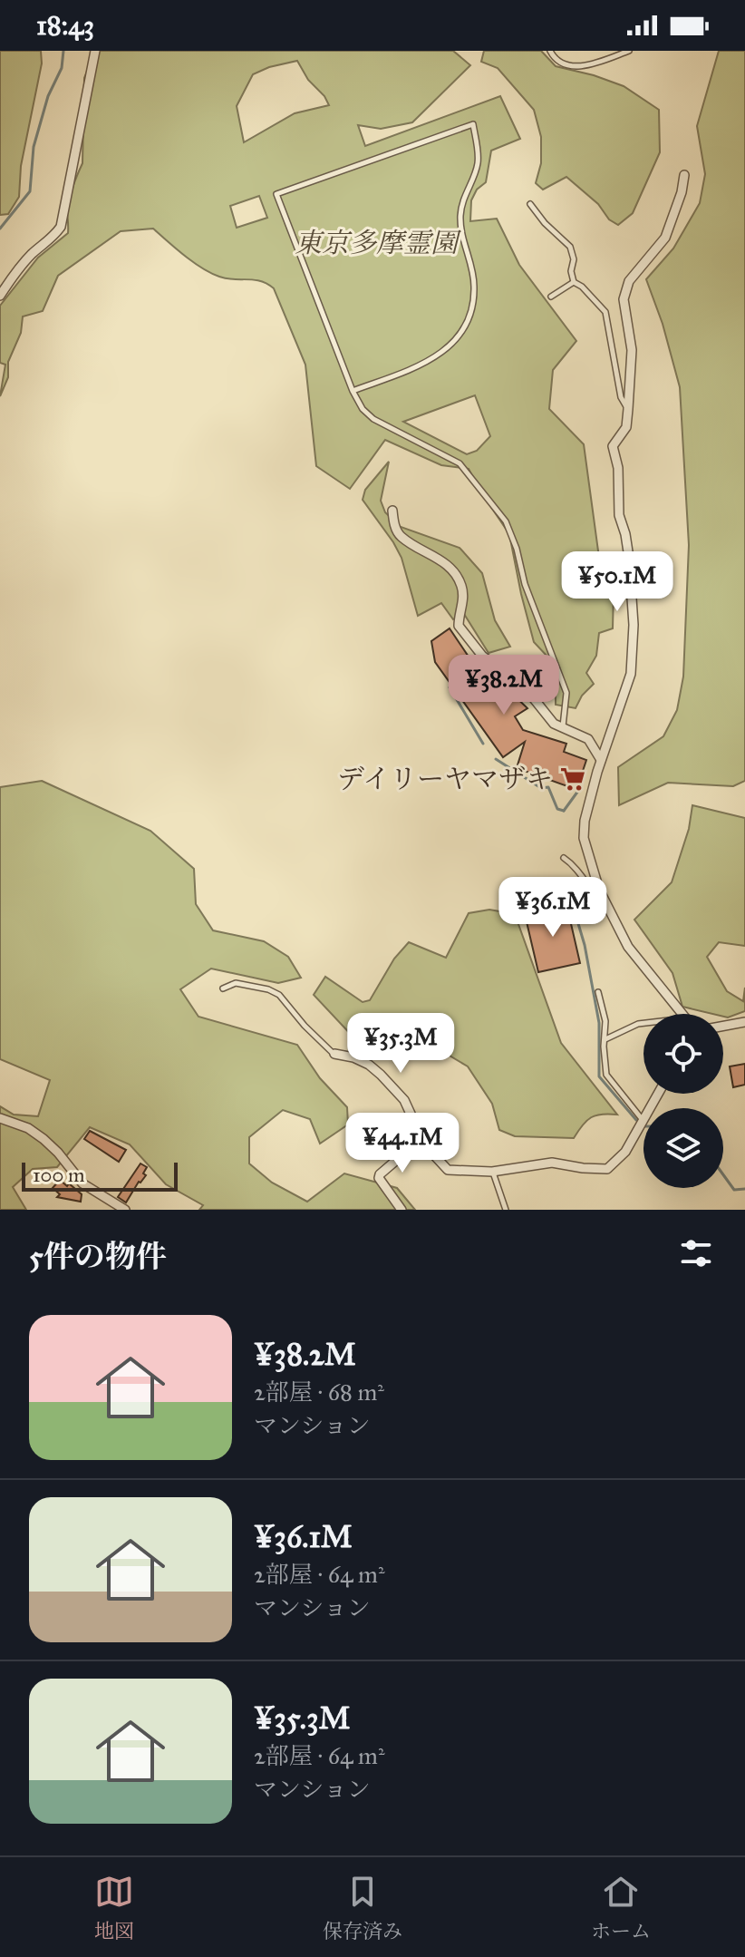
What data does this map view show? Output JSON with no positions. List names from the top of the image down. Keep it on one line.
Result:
{"parks":["東京多摩霊園"],"places":{"supermarket":["デイリーヤマザキ"]},"scale_bar":"100 m","page":{"status":"18:43","price":["¥50.1M","¥38.2M","¥36.1M","¥35.3M","¥44.1M"],"scale":"100 m","heading":"5件の物件","list":[{"name":"¥38.2M","note":"2部屋 · 68 m² · マンション"},{"name":"¥36.1M","note":"2部屋 · 64 m² · マンション"},{"name":"¥35.3M","note":"2部屋 · 64 m² · マンション"}],"tabs":["地図","保存済み","ホーム"]}}
